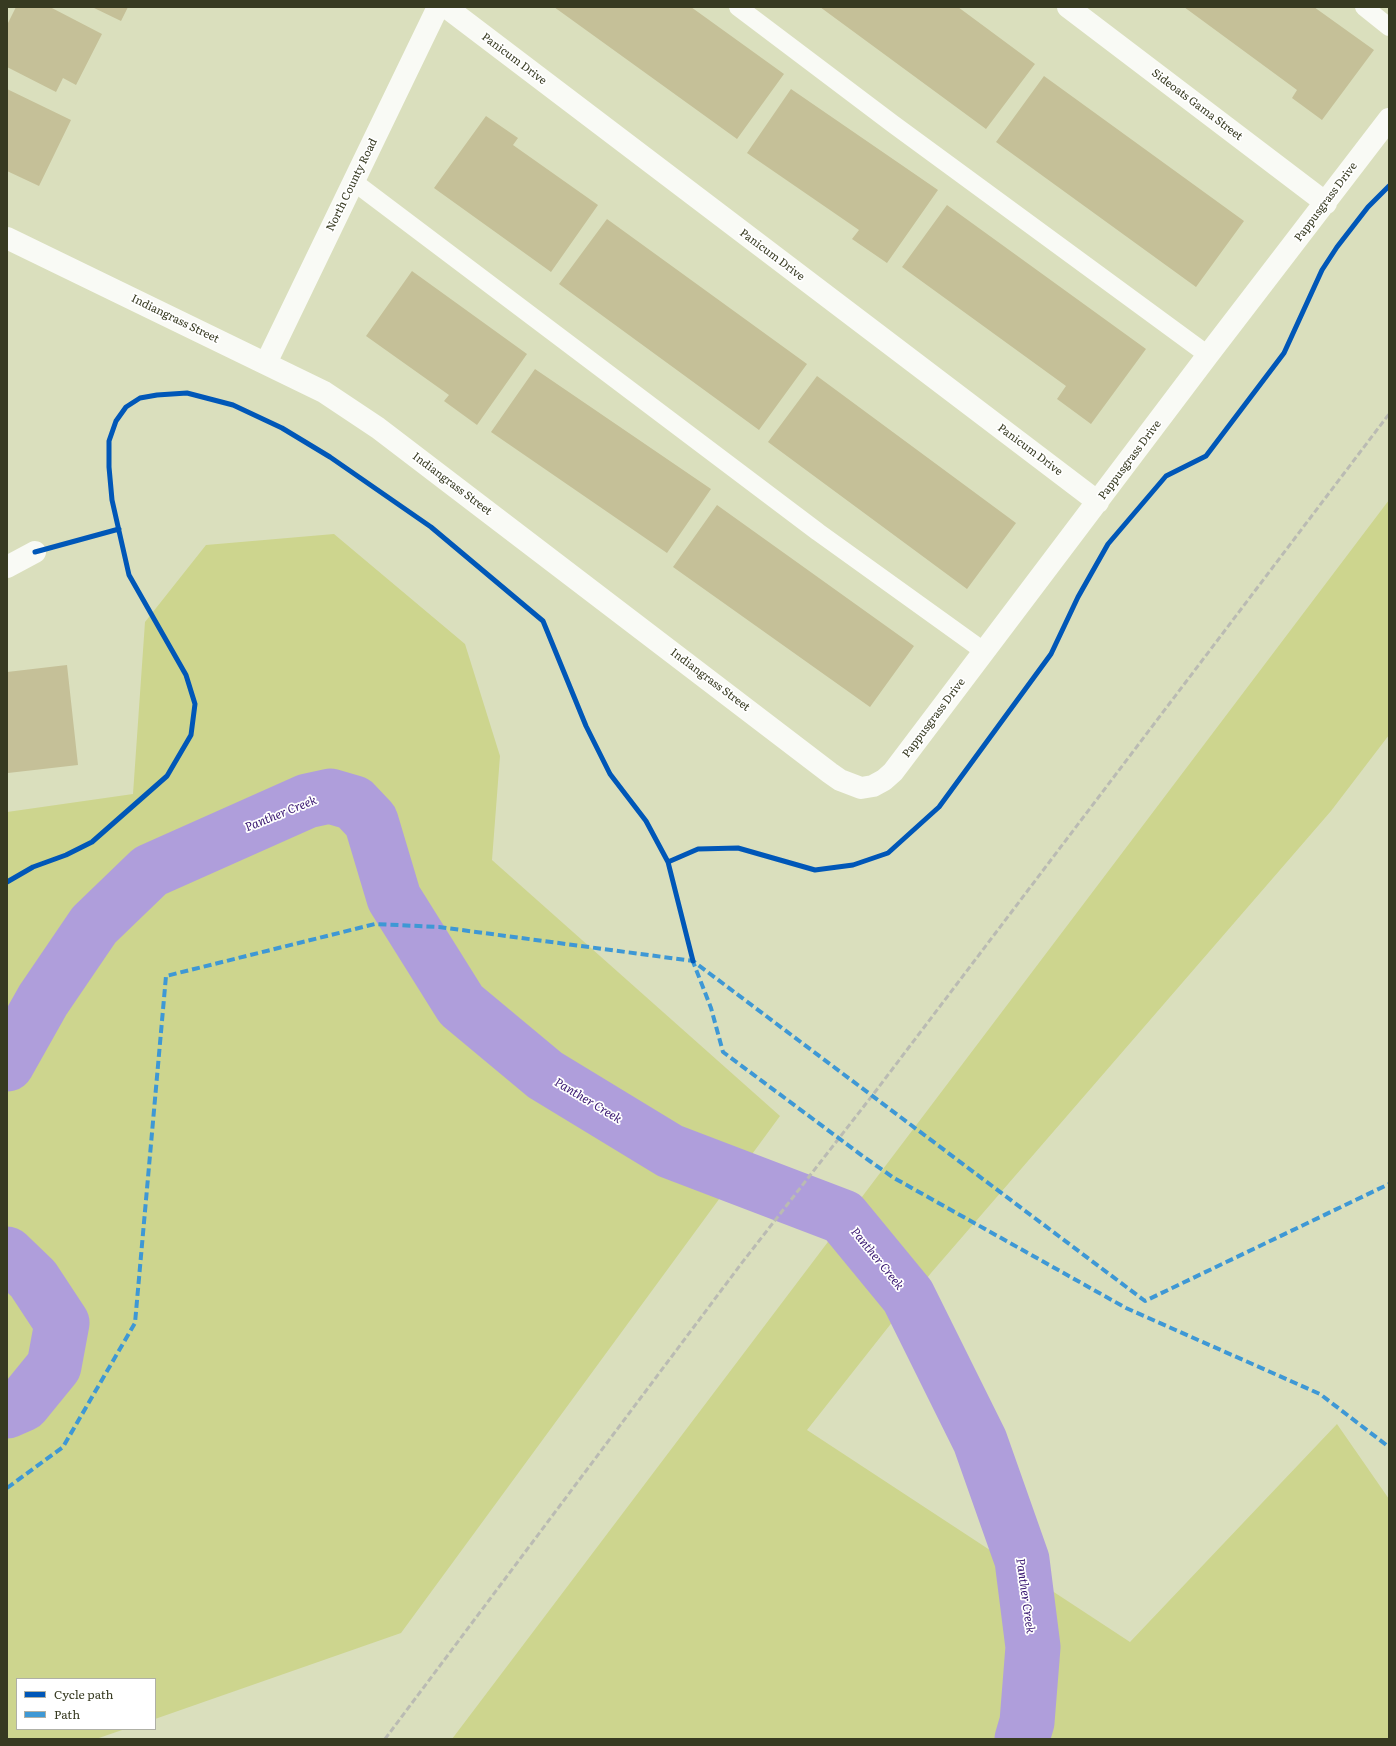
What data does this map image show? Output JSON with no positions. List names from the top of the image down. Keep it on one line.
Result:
{"streets":{"street":["Panicum Drive","Sideoats Gama Street","North County Road","Pappusgrass Drive","Indiangrass Street"]},"crossings":[["Panicum Drive","Pappusgrass Drive"],["Sideoats Gama Street","Pappusgrass Drive"],["North County Road","Indiangrass Street"],["Pappusgrass Drive","Indiangrass Street"]],"water":["Panther Creek"],"legend":["Cycle path","Path"]}
